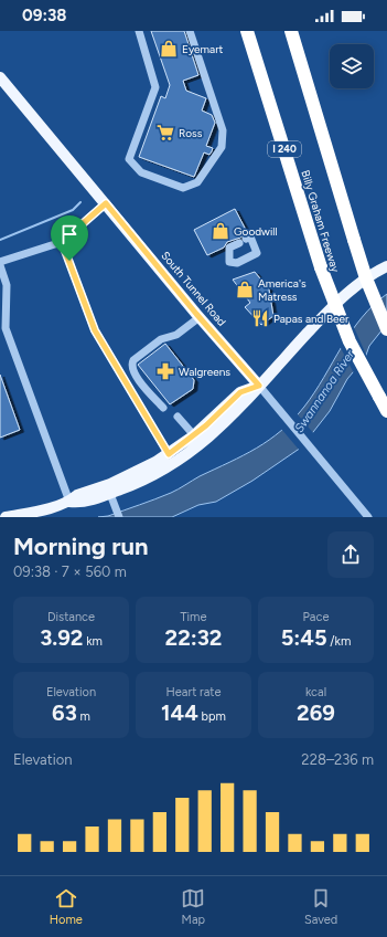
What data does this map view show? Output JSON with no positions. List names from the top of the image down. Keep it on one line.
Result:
{"streets":{"highway":["I 240","Billy Graham Freeway"],"main road":["South Tunnel Road"]},"water":["Swannanoa River"],"places":{"shop":["Eyemart","Goodwill","America's Matress"],"supermarket":["Ross"],"restaurant":["Papas and Beer"],"pharmacy":["Walgreens"]},"page":{"status":"09:38","heading":["Morning run","09:38 · 7 × 560 m"],"stats":[["Distance","3.92 km"],["Time","22:32"],["Pace","5:45 /km"],["Elevation","63 m"],["Heart rate","144 bpm"],["kcal","269"]],"chart":["Elevation","228–236 m"],"tabs":["Home","Map","Saved"]}}
